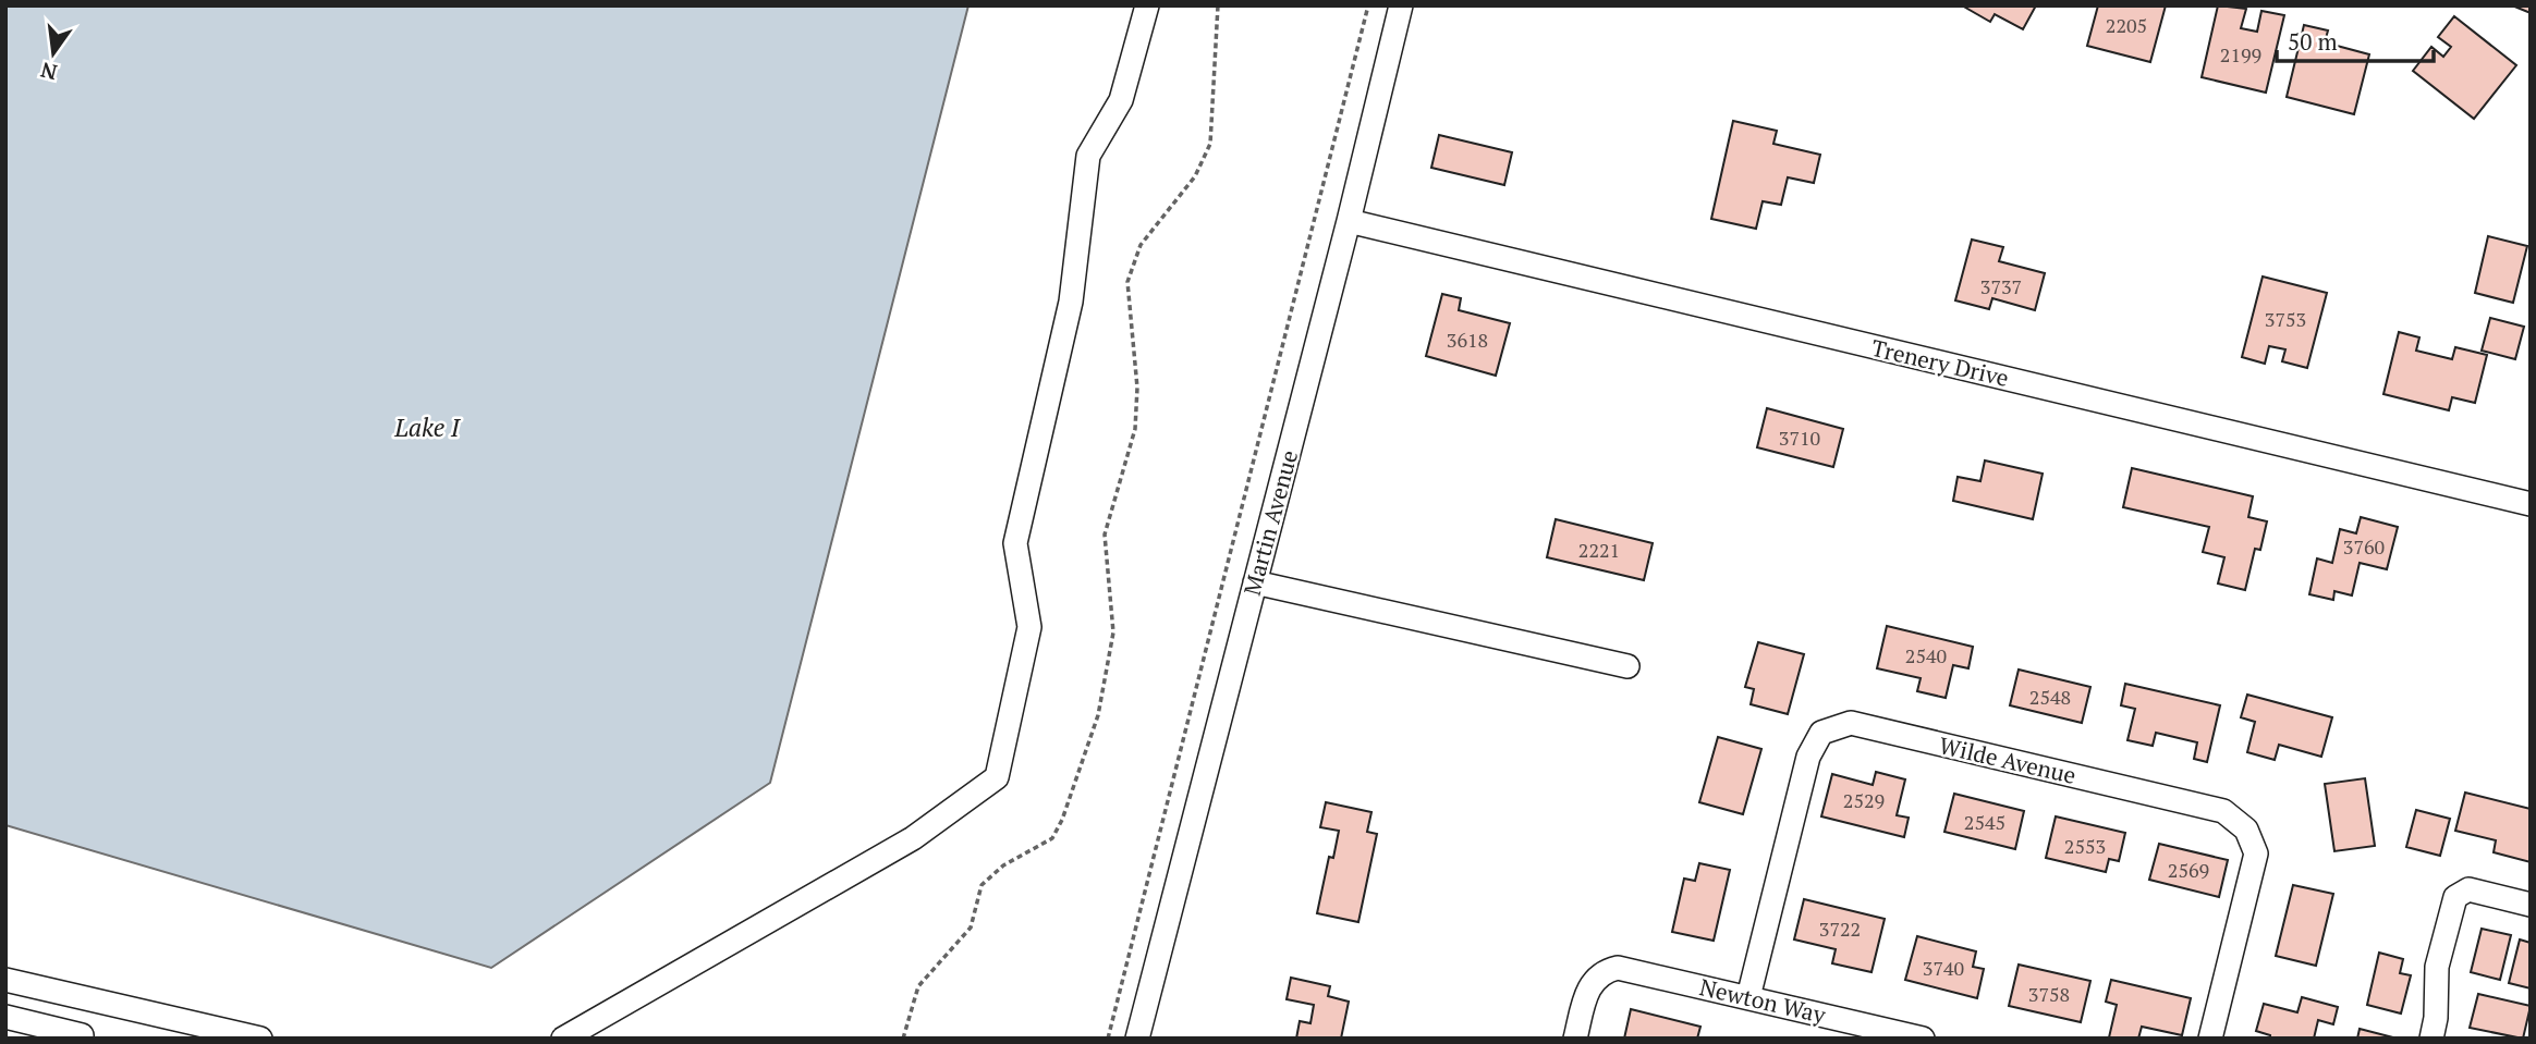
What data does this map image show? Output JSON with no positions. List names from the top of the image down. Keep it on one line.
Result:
{"streets":{"street":["Trenery Drive","Martin Avenue","Wilde Avenue","Newton Way"]},"crossings":[["Trenery Drive","Martin Avenue"],["Wilde Avenue","Newton Way"]],"water":["Lake I"],"house_numbers":["2205","2199","3737","3753","3618","3710","3760","2221","2540","2548","2529","2545","2553","2569","3722","3740","3758"],"scale_bar":"50 m","north":"bottom"}
